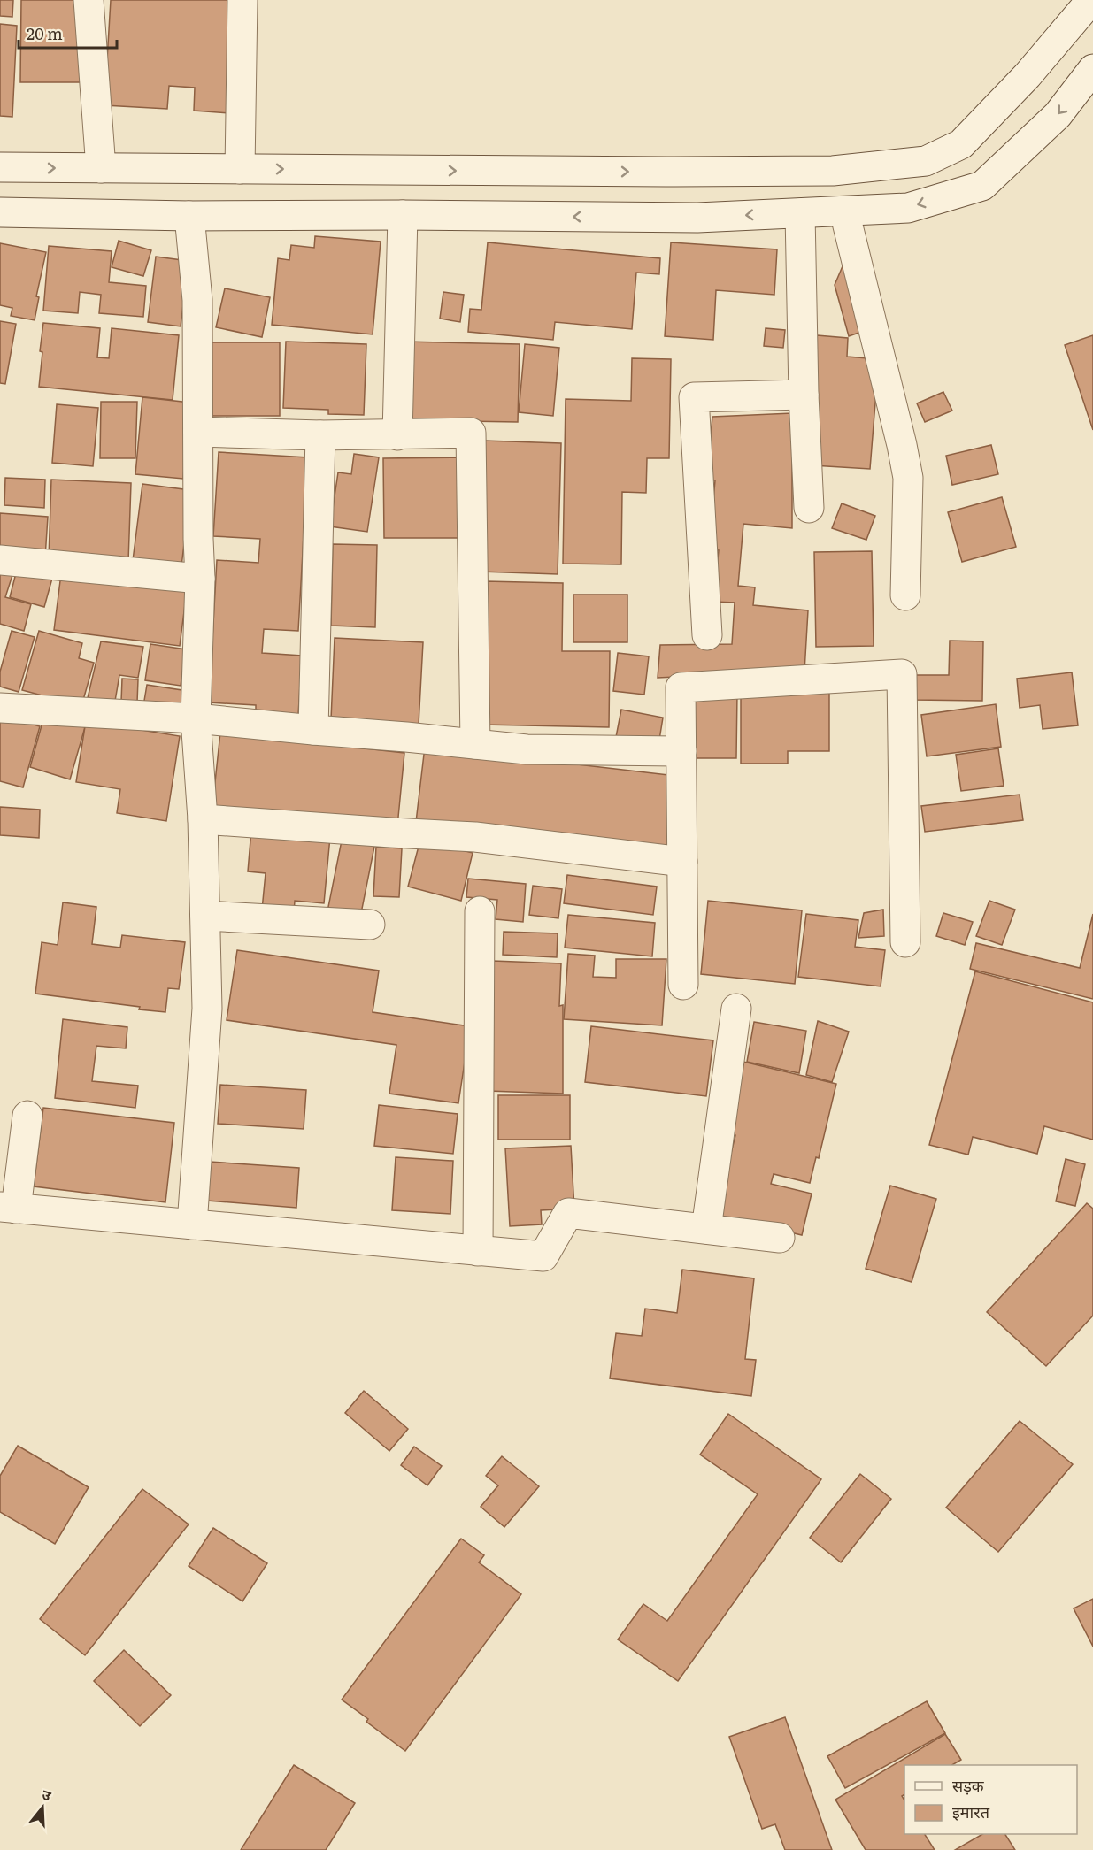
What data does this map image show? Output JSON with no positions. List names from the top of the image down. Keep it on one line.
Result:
{"legend":["सड़क","इमारत"],"scale_bar":"20 m","north":"top"}
